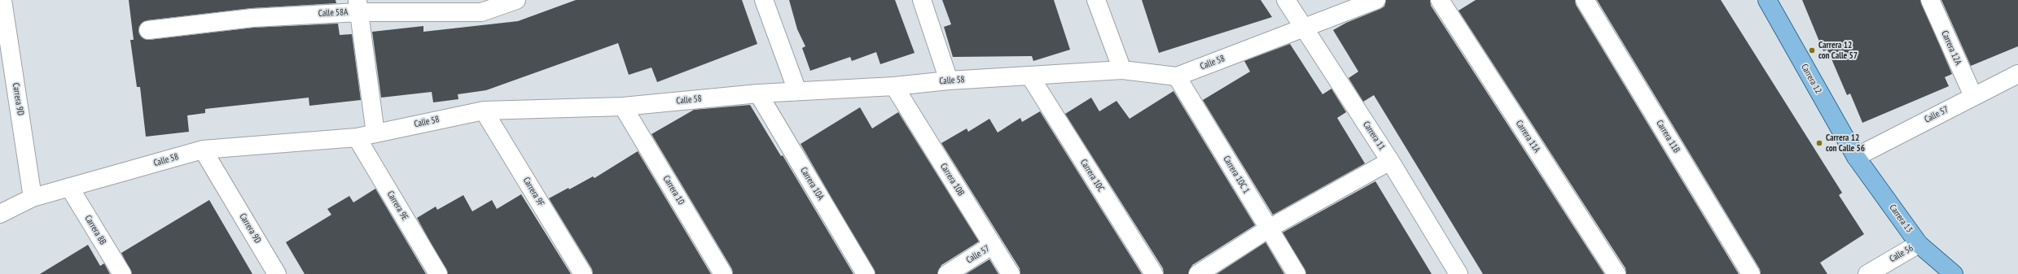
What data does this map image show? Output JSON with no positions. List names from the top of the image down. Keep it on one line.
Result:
{"streets":{"main road":["Carrera 12","Carrera 13"],"street":["Calle 58A","Carrera 12A","Calle 58","Carrera 9D","Calle 57","Carrera 11","Carrera 11A","Carrera 11B","Carrera 10C 1","Carrera 10C","Carrera 10B","Carrera 10A","Carrera 10","Carrera 9F","Carrera 9E","Carrera 8B","Calle 56"]},"crossings":[["Carrera 12A","Calle 57"],["Calle 58","Carrera 9D"],["Calle 58","Carrera 11"],["Calle 58","Carrera 10C 1"],["Calle 58","Carrera 10C"],["Calle 58","Carrera 10B"],["Calle 58","Carrera 10A"],["Calle 58","Carrera 10"],["Calle 58","Carrera 9F"],["Calle 58","Carrera 9E"],["Calle 58","Carrera 8B"],["Carrera 12","Calle 57"],["Carrera 12","Carrera 13"],["Calle 57","Carrera 10B"],["Calle 57","Carrera 13"],["Carrera 13","Calle 56"]],"places":["Carrera 12 con Calle 57","Carrera 12 con Calle 56"]}
